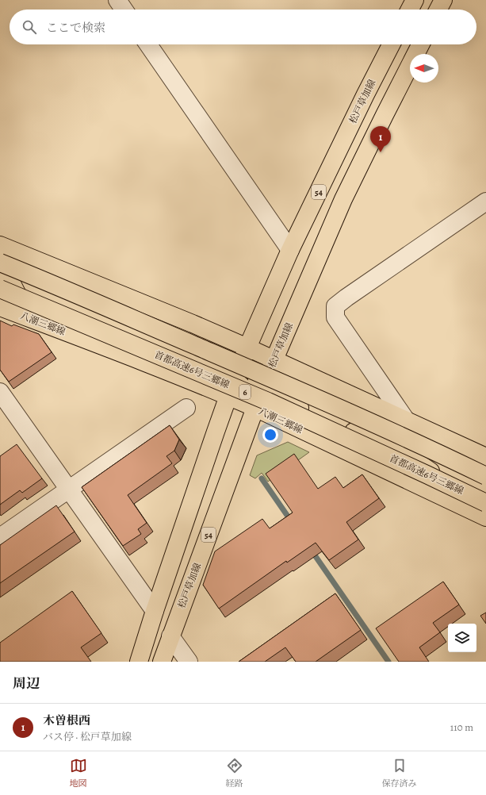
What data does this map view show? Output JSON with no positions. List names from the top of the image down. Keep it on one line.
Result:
{"streets":{"main road":["松戸草加線","54","八潮三郷線","首都高速6号三郷線","6"]},"crossings":[["松戸草加線","八潮三郷線"],["八潮三郷線","首都高速6号三郷線"]],"north":"left","page":{"search":"ここで検索","pins":"1","heading":"周辺","list":[{"mark":"1","name":"木曽根西","note":"バス停 · 松戸草加線","value":"110 m"}],"nav":["地図","経路","保存済み"]}}
